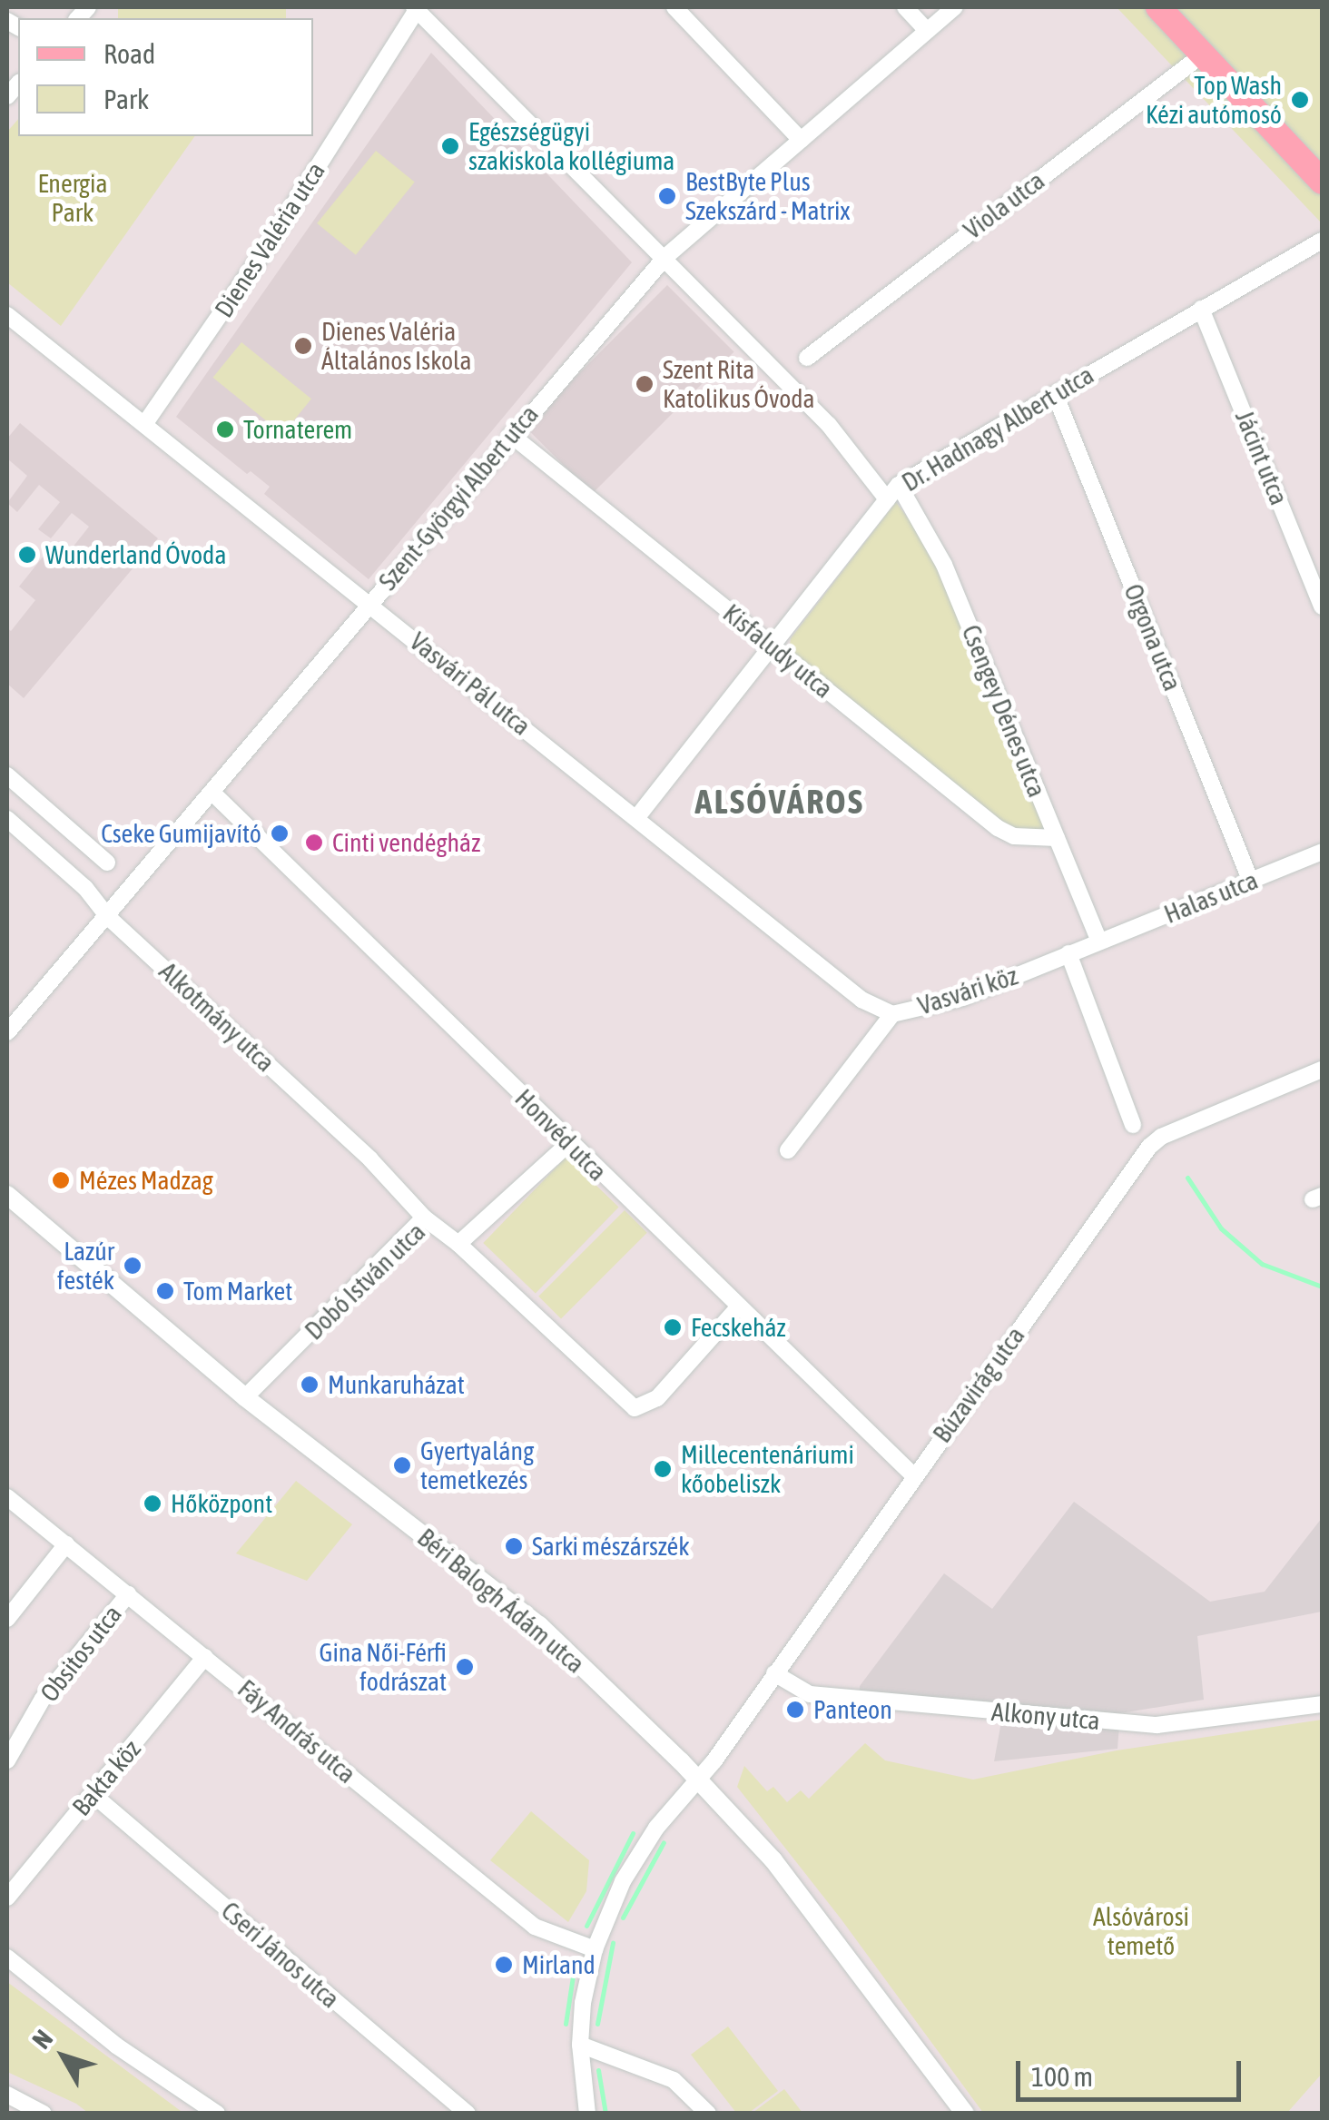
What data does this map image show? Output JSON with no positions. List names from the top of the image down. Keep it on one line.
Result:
{"streets":{"street":["Viola utca","Dienes Valéria utca","Dr. Hadnagy Albert utca","Jácint utca","Szent-Györgyi Albert utca","Orgona utca","Kisfaludy utca","Vasvári Pál utca","Csengey Dénes utca","Halas utca","Vasvári köz","Alkotmány utca","Honvéd utca","Dobó István utca","Búzavirág utca","Béri Balogh Ádám utca","Obsitos utca","Alkony utca","Fáy András utca","Bakta köz","Cseri János utca"]},"crossings":[["Dienes Valéria utca","Vasvári Pál utca"],["Dr. Hadnagy Albert utca","Jácint utca"],["Dr. Hadnagy Albert utca","Orgona utca"],["Dr. Hadnagy Albert utca","Kisfaludy utca"],["Dr. Hadnagy Albert utca","Vasvári Pál utca"],["Dr. Hadnagy Albert utca","Csengey Dénes utca"],["Szent-Györgyi Albert utca","Kisfaludy utca"],["Szent-Györgyi Albert utca","Vasvári Pál utca"],["Szent-Györgyi Albert utca","Alkotmány utca"],["Szent-Györgyi Albert utca","Honvéd utca"],["Orgona utca","Halas utca"],["Kisfaludy utca","Csengey Dénes utca"],["Vasvári Pál utca","Vasvári köz"],["Csengey Dénes utca","Halas utca"],["Csengey Dénes utca","Vasvári köz"],["Halas utca","Vasvári köz"],["Alkotmány utca","Dobó István utca"],["Honvéd utca","Dobó István utca"],["Honvéd utca","Búzavirág utca"],["Dobó István utca","Béri Balogh Ádám utca"],["Búzavirág utca","Béri Balogh Ádám utca"],["Búzavirág utca","Alkony utca"],["Búzavirág utca","Fáy András utca"],["Obsitos utca","Fáy András utca"],["Fáy András utca","Bakta köz"],["Bakta köz","Cseri János utca"]],"districts":["ALSÓVÁROS"],"parks":["Energia Park","Alsóvárosi temető"],"places":["Top Wash Kézi autómosó","Egészségügyi szakiskola kollégiuma","BestByte Plus Szekszárd - Matrix","Dienes Valéria Általános Iskola","Szent Rita Katolikus Óvoda","Tornaterem","Wunderland Óvoda","Cseke Gumijavító","Cinti vendégház","Mézes Madzag","Lazúr festék","Tom Market","Fecskeház","Munkaruházat","Gyertyaláng temetkezés","Millecentenáriumi kőobeliszk","Hőközpont","Sarki mészárszék","Gina Női-Férfi fodrászat","Panteon","Mirland"],"legend":["Road","Park"],"scale_bar":"100 m","north":"top left"}
